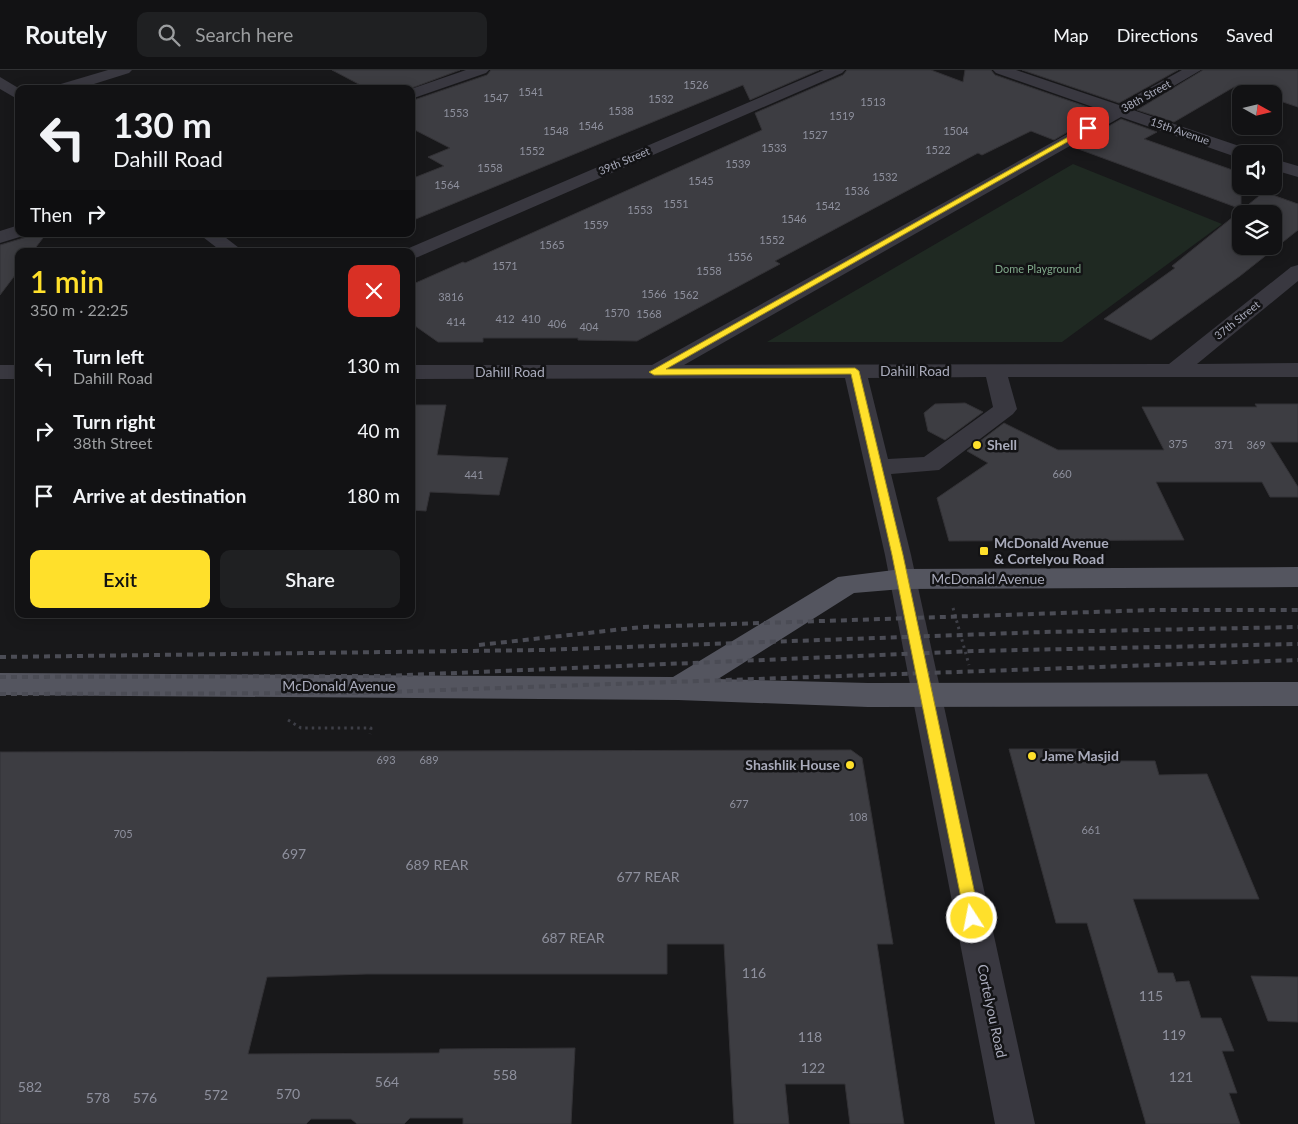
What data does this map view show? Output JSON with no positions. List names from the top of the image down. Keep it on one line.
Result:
{"streets":{"main road":["McDonald Avenue"],"street":["38th Street","15th Avenue","39th Street","37th Street","Dahill Road","Cortelyou Road"]},"crossings":[["38th Street","15th Avenue"],["38th Street","Dahill Road"],["37th Street","Dahill Road"],["Dahill Road","Cortelyou Road"],["McDonald Avenue","Cortelyou Road"]],"parks":["Dome Playground"],"places":{"other":["Shell","Jame Masjid","Shashlik House"],"transit":["McDonald Avenue & Cortelyou Road"]},"house_numbers":["1526","1541","1547","1532","1513","1538","1553","1519","1546","1548","1504","1527","1533","1522","1552","1539","1558","1532","1545","1564","1536","1551","1542","1553","1546","1559","1552","1565","1556","1571","1558","1566","1562","3816","1570","1568","412","410","414","406","404","375","371","369","660","441","693","689","677","108","661","705","697","689 REAR","677 REAR","687 REAR","116","115","119","118","122","558","121","564","582","570","572","578","576"],"north":"right","page":{"header":"Routely","search":"Search here","nav":["Map","Directions","Saved"],"turn":["130 m","Dahill Road"],"then":"Then","heading":["1 min","350 m · 22:25"],"list":[{"name":"Turn left","note":"Dahill Road","value":"130 m"},{"name":"Turn right","note":"38th Street","value":"40 m"},{"name":"Arrive at destination","value":"180 m"}],"buttons":["Exit","Share"]}}
